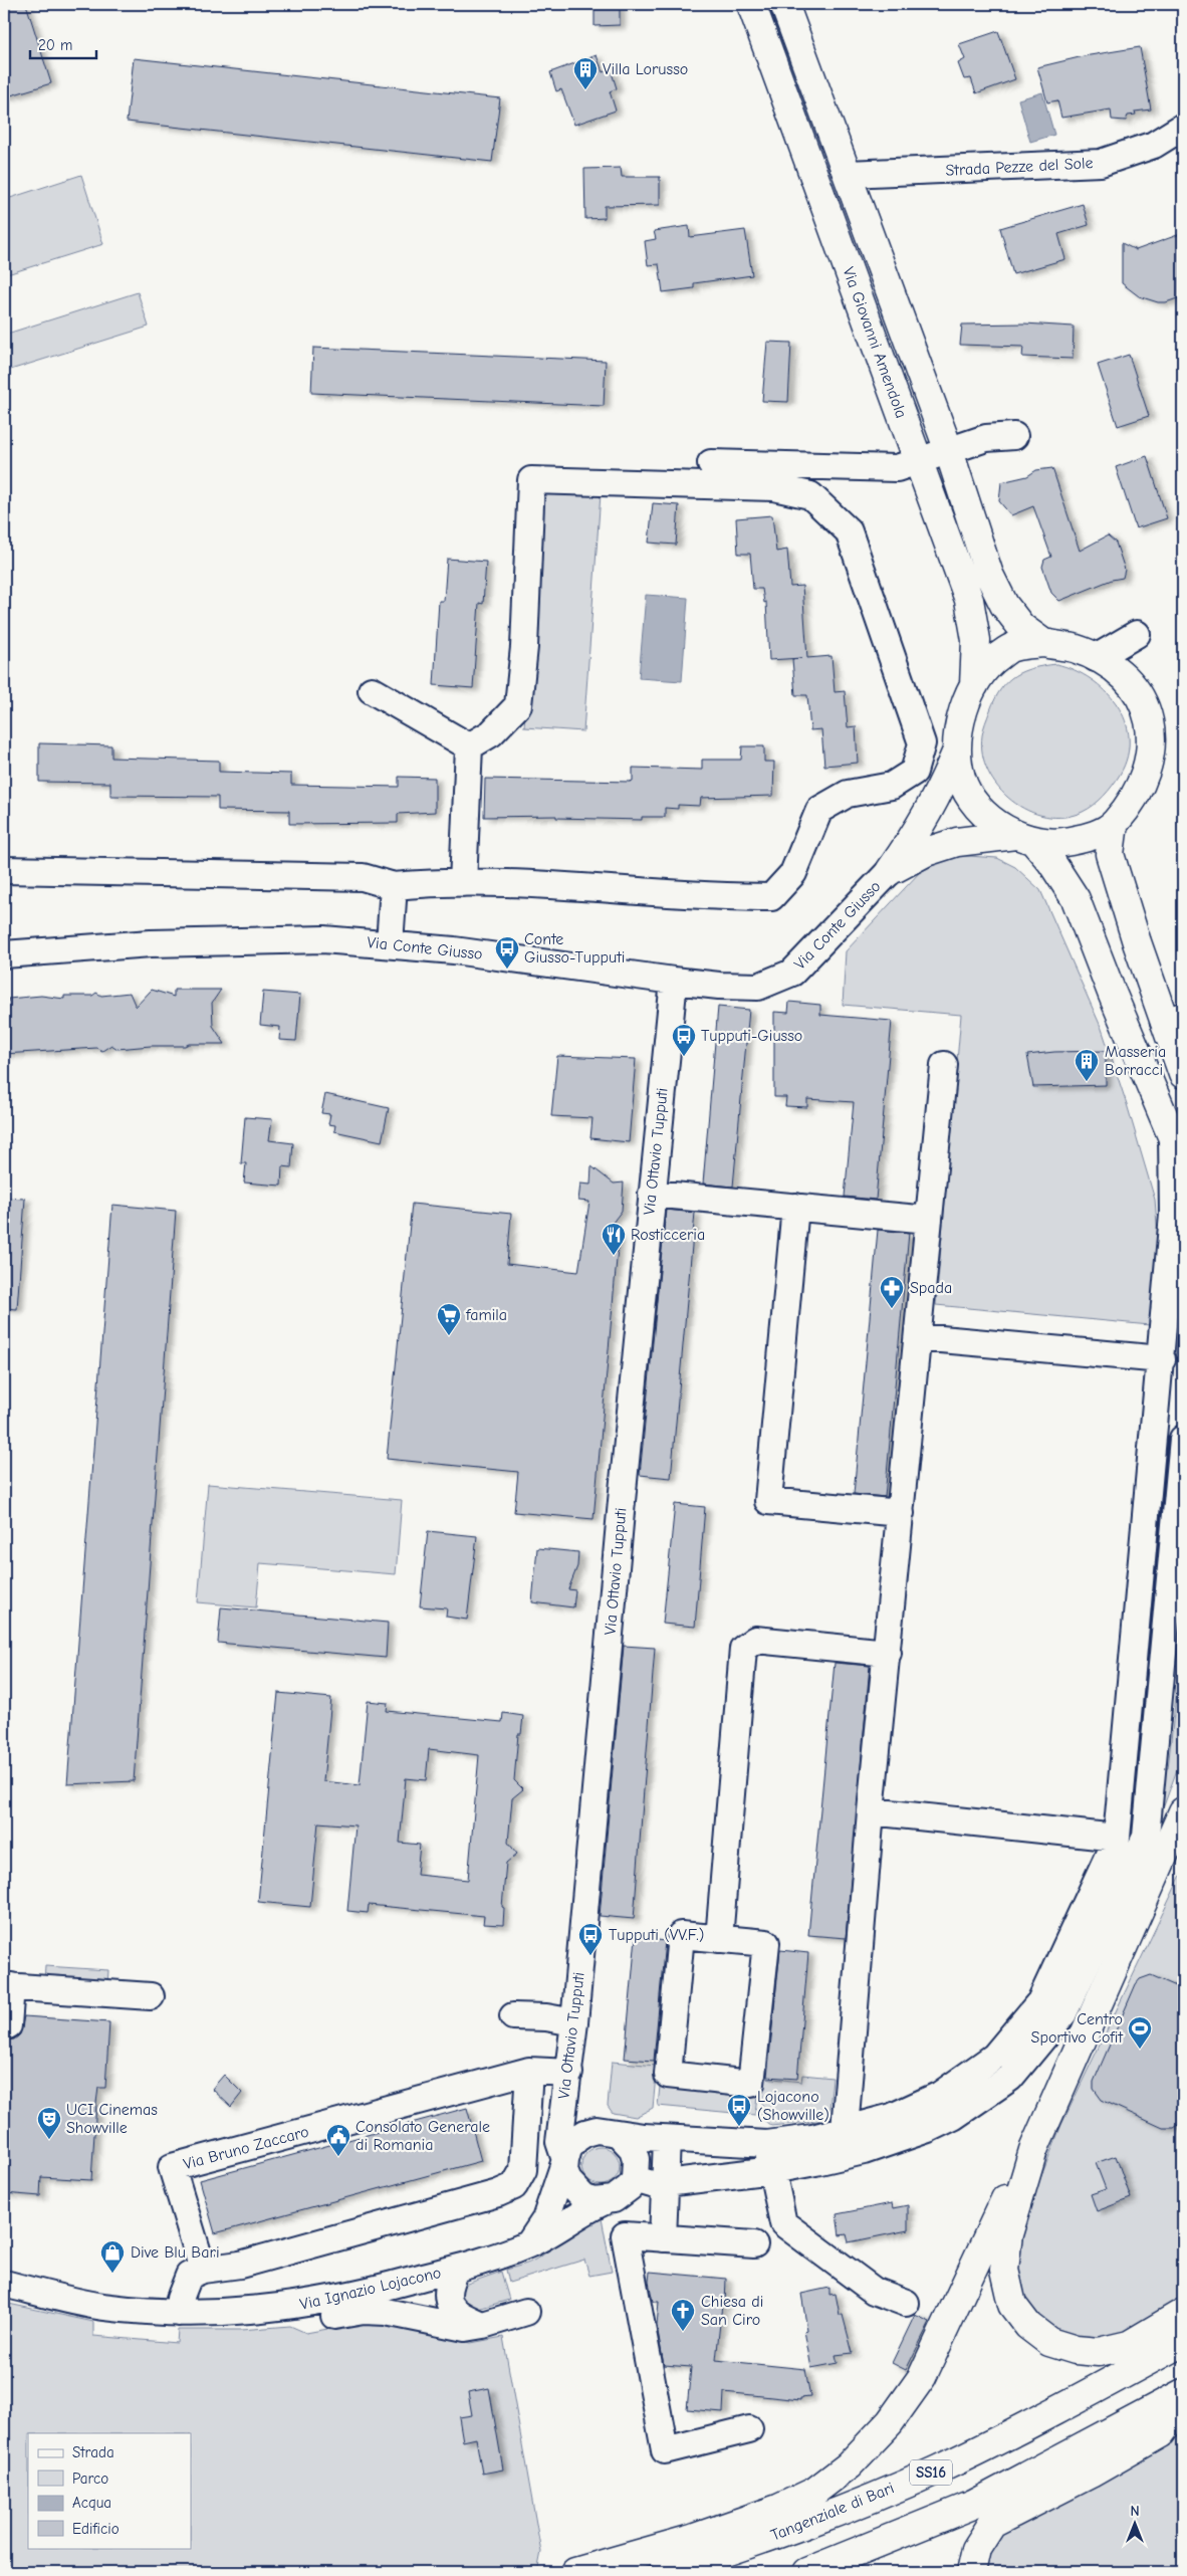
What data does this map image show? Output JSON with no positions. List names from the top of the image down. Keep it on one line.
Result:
{"streets":{"main road":["Via Giovanni Amendola","SS16","Tangenziale di Bari"],"street":["Strada Pezze del Sole","Via Conte Giusso","Via Ottavio Tupputi","Via Bruno Zaccaro","Via Ignazio Lojacono"]},"crossings":[["Strada Pezze del Sole","Via Giovanni Amendola"],["Via Conte Giusso","Via Ottavio Tupputi"],["Via Ottavio Tupputi","Via Bruno Zaccaro"],["Via Ottavio Tupputi","Via Ignazio Lojacono"]],"places":{"building":["Villa Lorusso","Masseria Borracci"],"bus stop":["Conte Giusso-Tupputi","Tupputi-Giusso","Tupputi (VV.F.)","Lojacono (Showville)"],"restaurant":["Rosticceria"],"pharmacy":["Spada"],"supermarket":["famila"],"sports":["Centro Sportivo Cofit"],"theatre":["UCI Cinemas Showville"],"public building":["Consolato Generale di Romania"],"shop":["Dive Blu Bari"],"church":["Chiesa di San Ciro"]},"legend":["Strada","Parco","Acqua","Edificio"],"scale_bar":"20 m","north":"top"}
